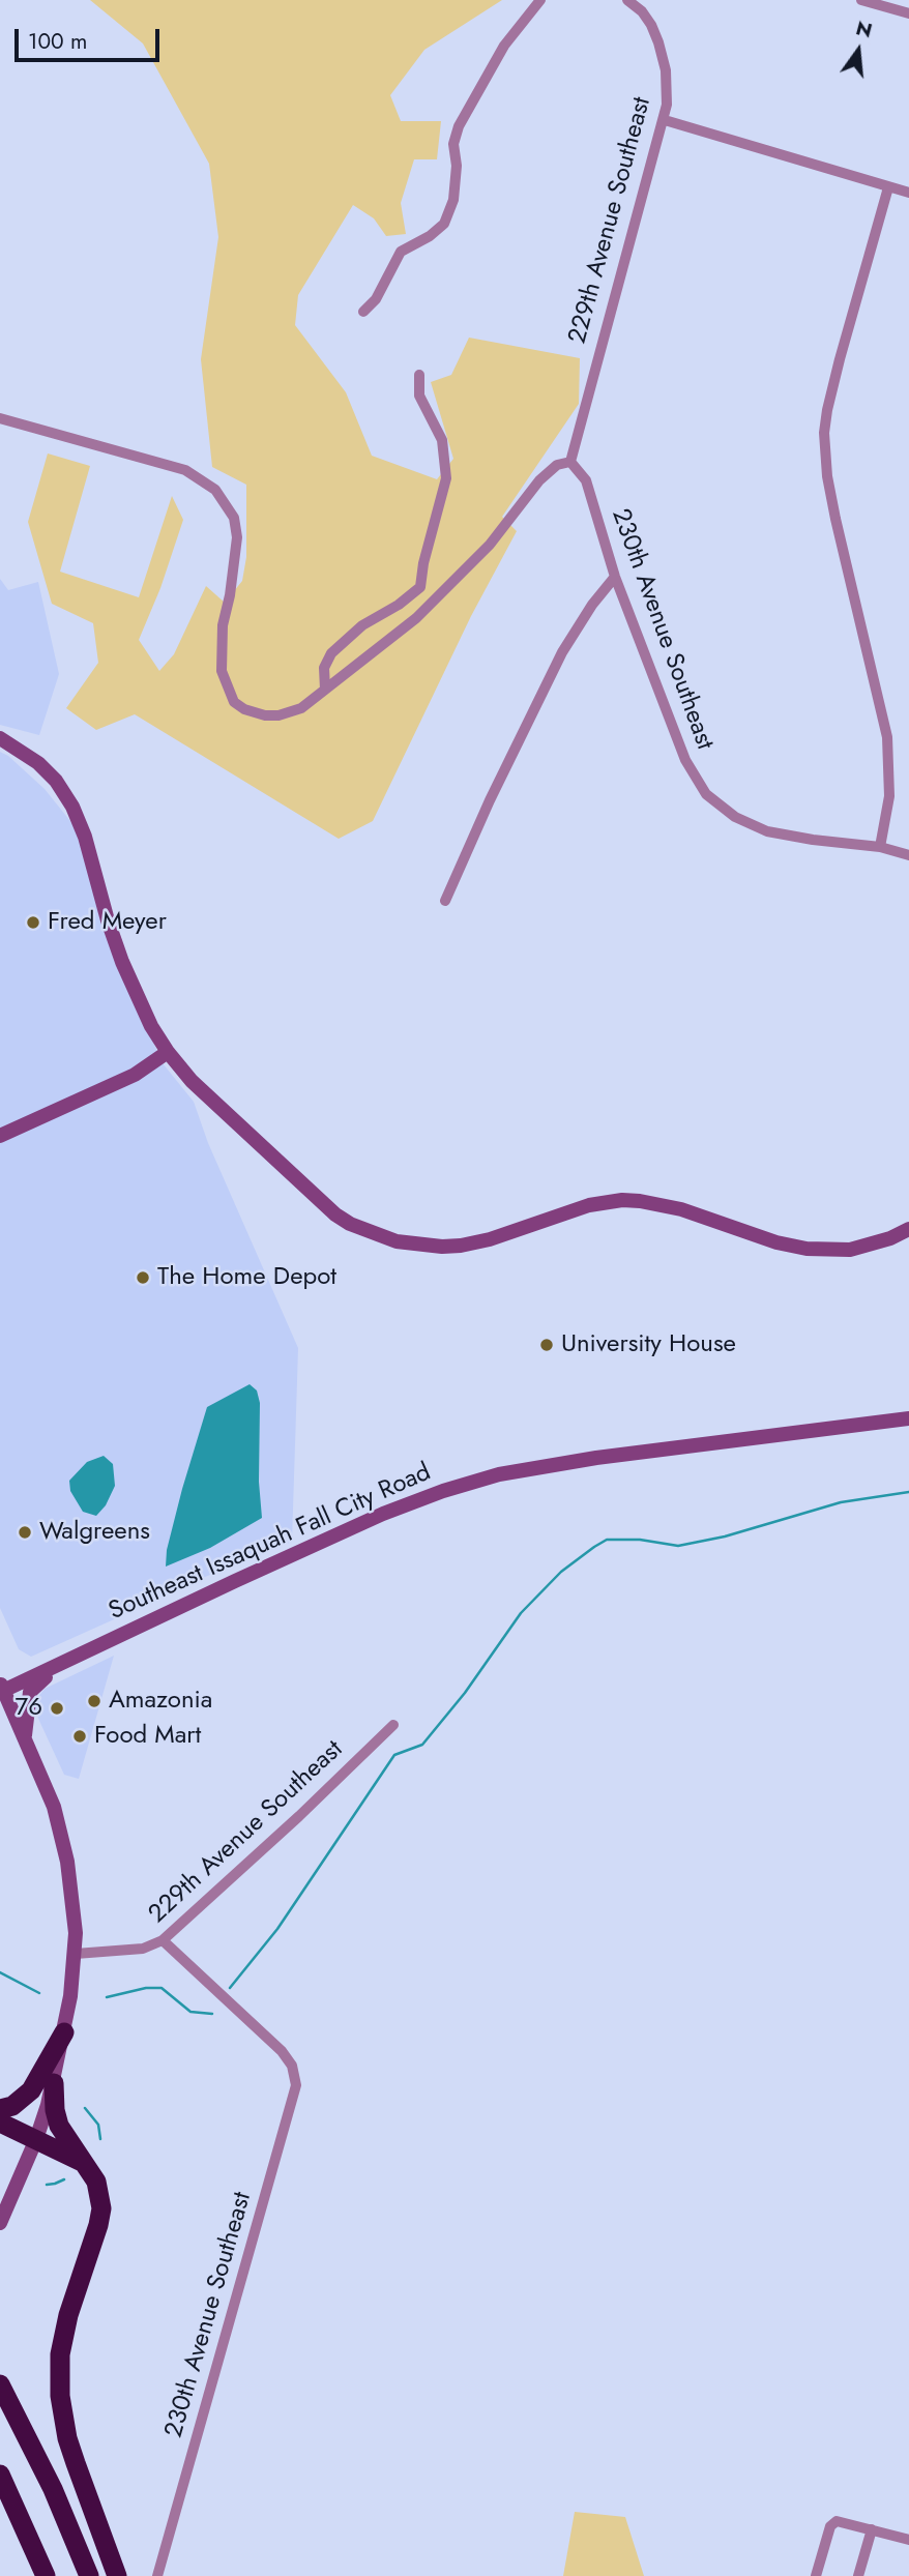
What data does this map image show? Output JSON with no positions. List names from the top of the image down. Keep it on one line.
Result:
{"streets":{"main road":["Southeast Issaquah Fall City Road"],"street":["229th Avenue Southeast","230th Avenue Southeast"]},"crossings":[["229th Avenue Southeast","230th Avenue Southeast"]],"places":["Fred Meyer","The Home Depot","University House","Walgreens","Amazonia","76","Food Mart"],"scale_bar":"100 m","north":"top"}
